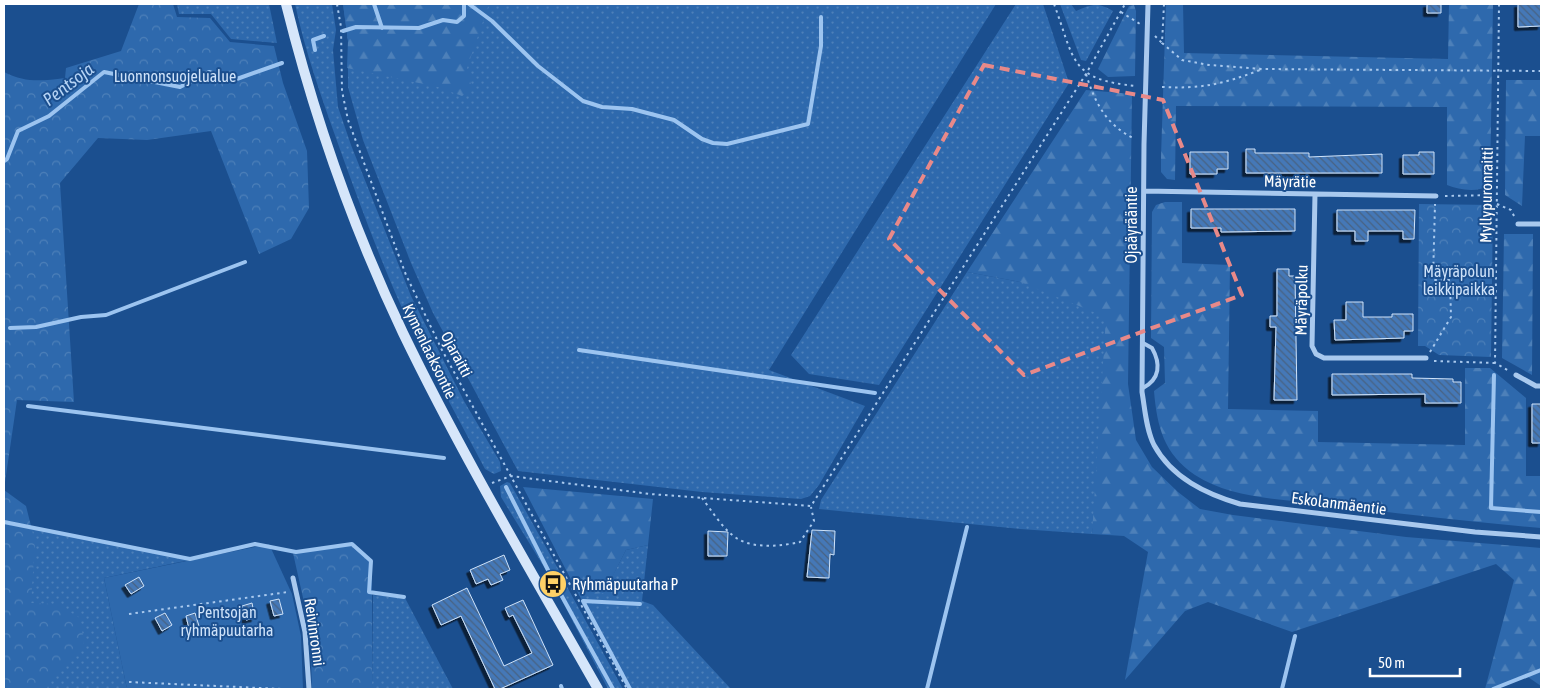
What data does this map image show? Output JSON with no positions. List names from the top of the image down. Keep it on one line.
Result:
{"streets":{"main road":["Kymenlaaksontie"],"street":["Mäyrätie","Ojaäyrääntie","Mäyräpolku","Eskolanmäentie","Reivinronni"],"path":["Myllypuronraitti","Ojaraitti"]},"crossings":[["Mäyrätie","Ojaäyrääntie"],["Mäyrätie","Mäyräpolku"],["Ojaäyrääntie","Eskolanmäentie"]],"water":["Pentsoja"],"parks":["Luonnonsuojelualue","Mäyräpolun leikkipaikka","Pentsojan ryhmäpuutarha"],"places":{"bus stop":["Ryhmäpuutarha P"]},"scale_bar":"50 m"}
